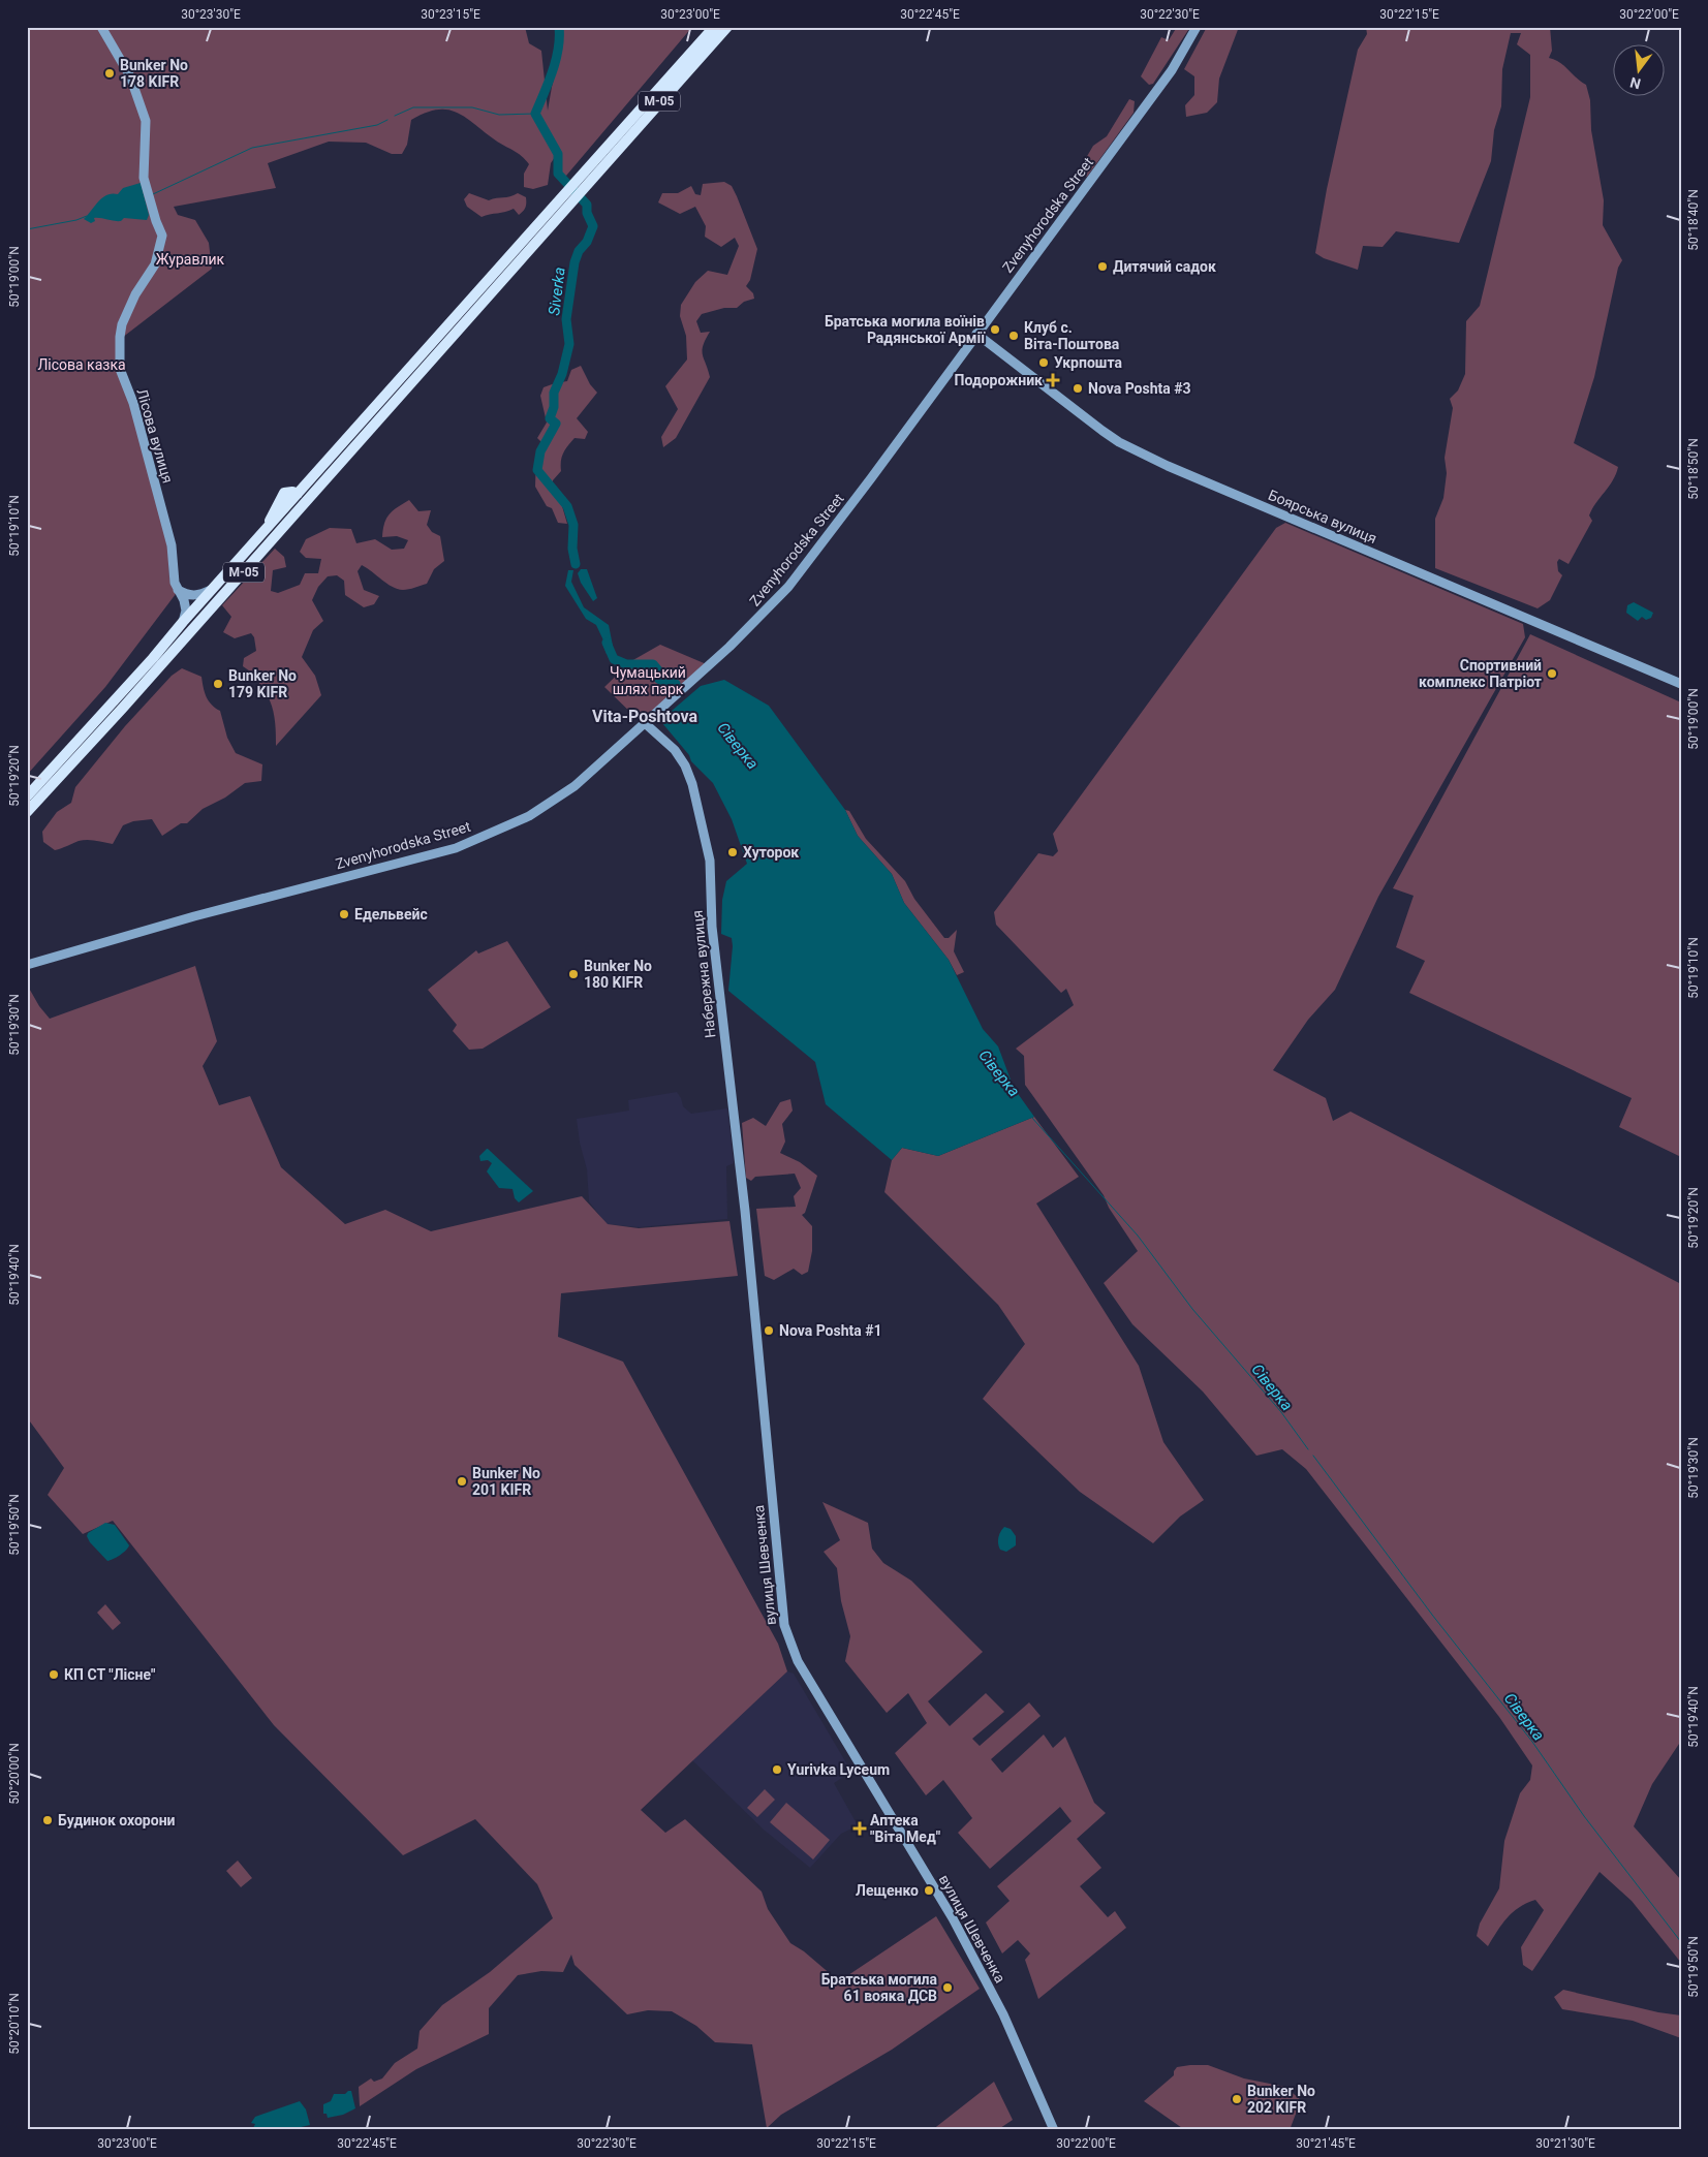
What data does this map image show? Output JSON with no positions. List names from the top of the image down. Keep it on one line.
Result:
{"streets":{"highway":["М-05"],"street":["Zvenyhorodska Street","Лісова вулиця","Боярська вулиця","Набережна вулиця","вулиця Шевченка"]},"crossings":[["М-05","Лісова вулиця"],["Zvenyhorodska Street","Боярська вулиця"],["Zvenyhorodska Street","Набережна вулиця"],["Набережна вулиця","вулиця Шевченка"]],"districts":["Vita-Poshtova"],"water":["Siverka","Сіверка"],"parks":["Журавлик","Лісова казка","Чумацький шлях парк"],"places":{"other":["Bunker No 178 KIFR","Дитячий садок","Братська могила воїнів Радянської Армії","Клуб с. Віта-Поштова","Укрпошта","Nova Poshta #3","Спортивний комплекс Патріот","Bunker No 179 KIFR","Хуторок","Едельвейс","Bunker No 180 KIFR","Nova Poshta #1","Bunker No 201 KIFR","КП СТ \"Лісне\"","Yurivka Lyceum","Будинок охорони","Лещенко","Братська могила 61 вояка ДСВ","Bunker No 202 KIFR"],"health":["Подорожник","Аптека \"Віта Мед\""]},"north":"bottom","coordinates":["30°23'30\"E","30°23'15\"E","30°23'00\"E","30°22'45\"E","30°22'30\"E","30°22'15\"E","30°22'00\"E","50°18'40\"N","50°19'00\"N","50°18'50\"N","50°19'10\"N","50°19'20\"N","50°19'30\"N","50°19'40\"N","50°19'50\"N","50°20'00\"N","50°20'10\"N","30°21'45\"E","30°21'30\"E"]}
